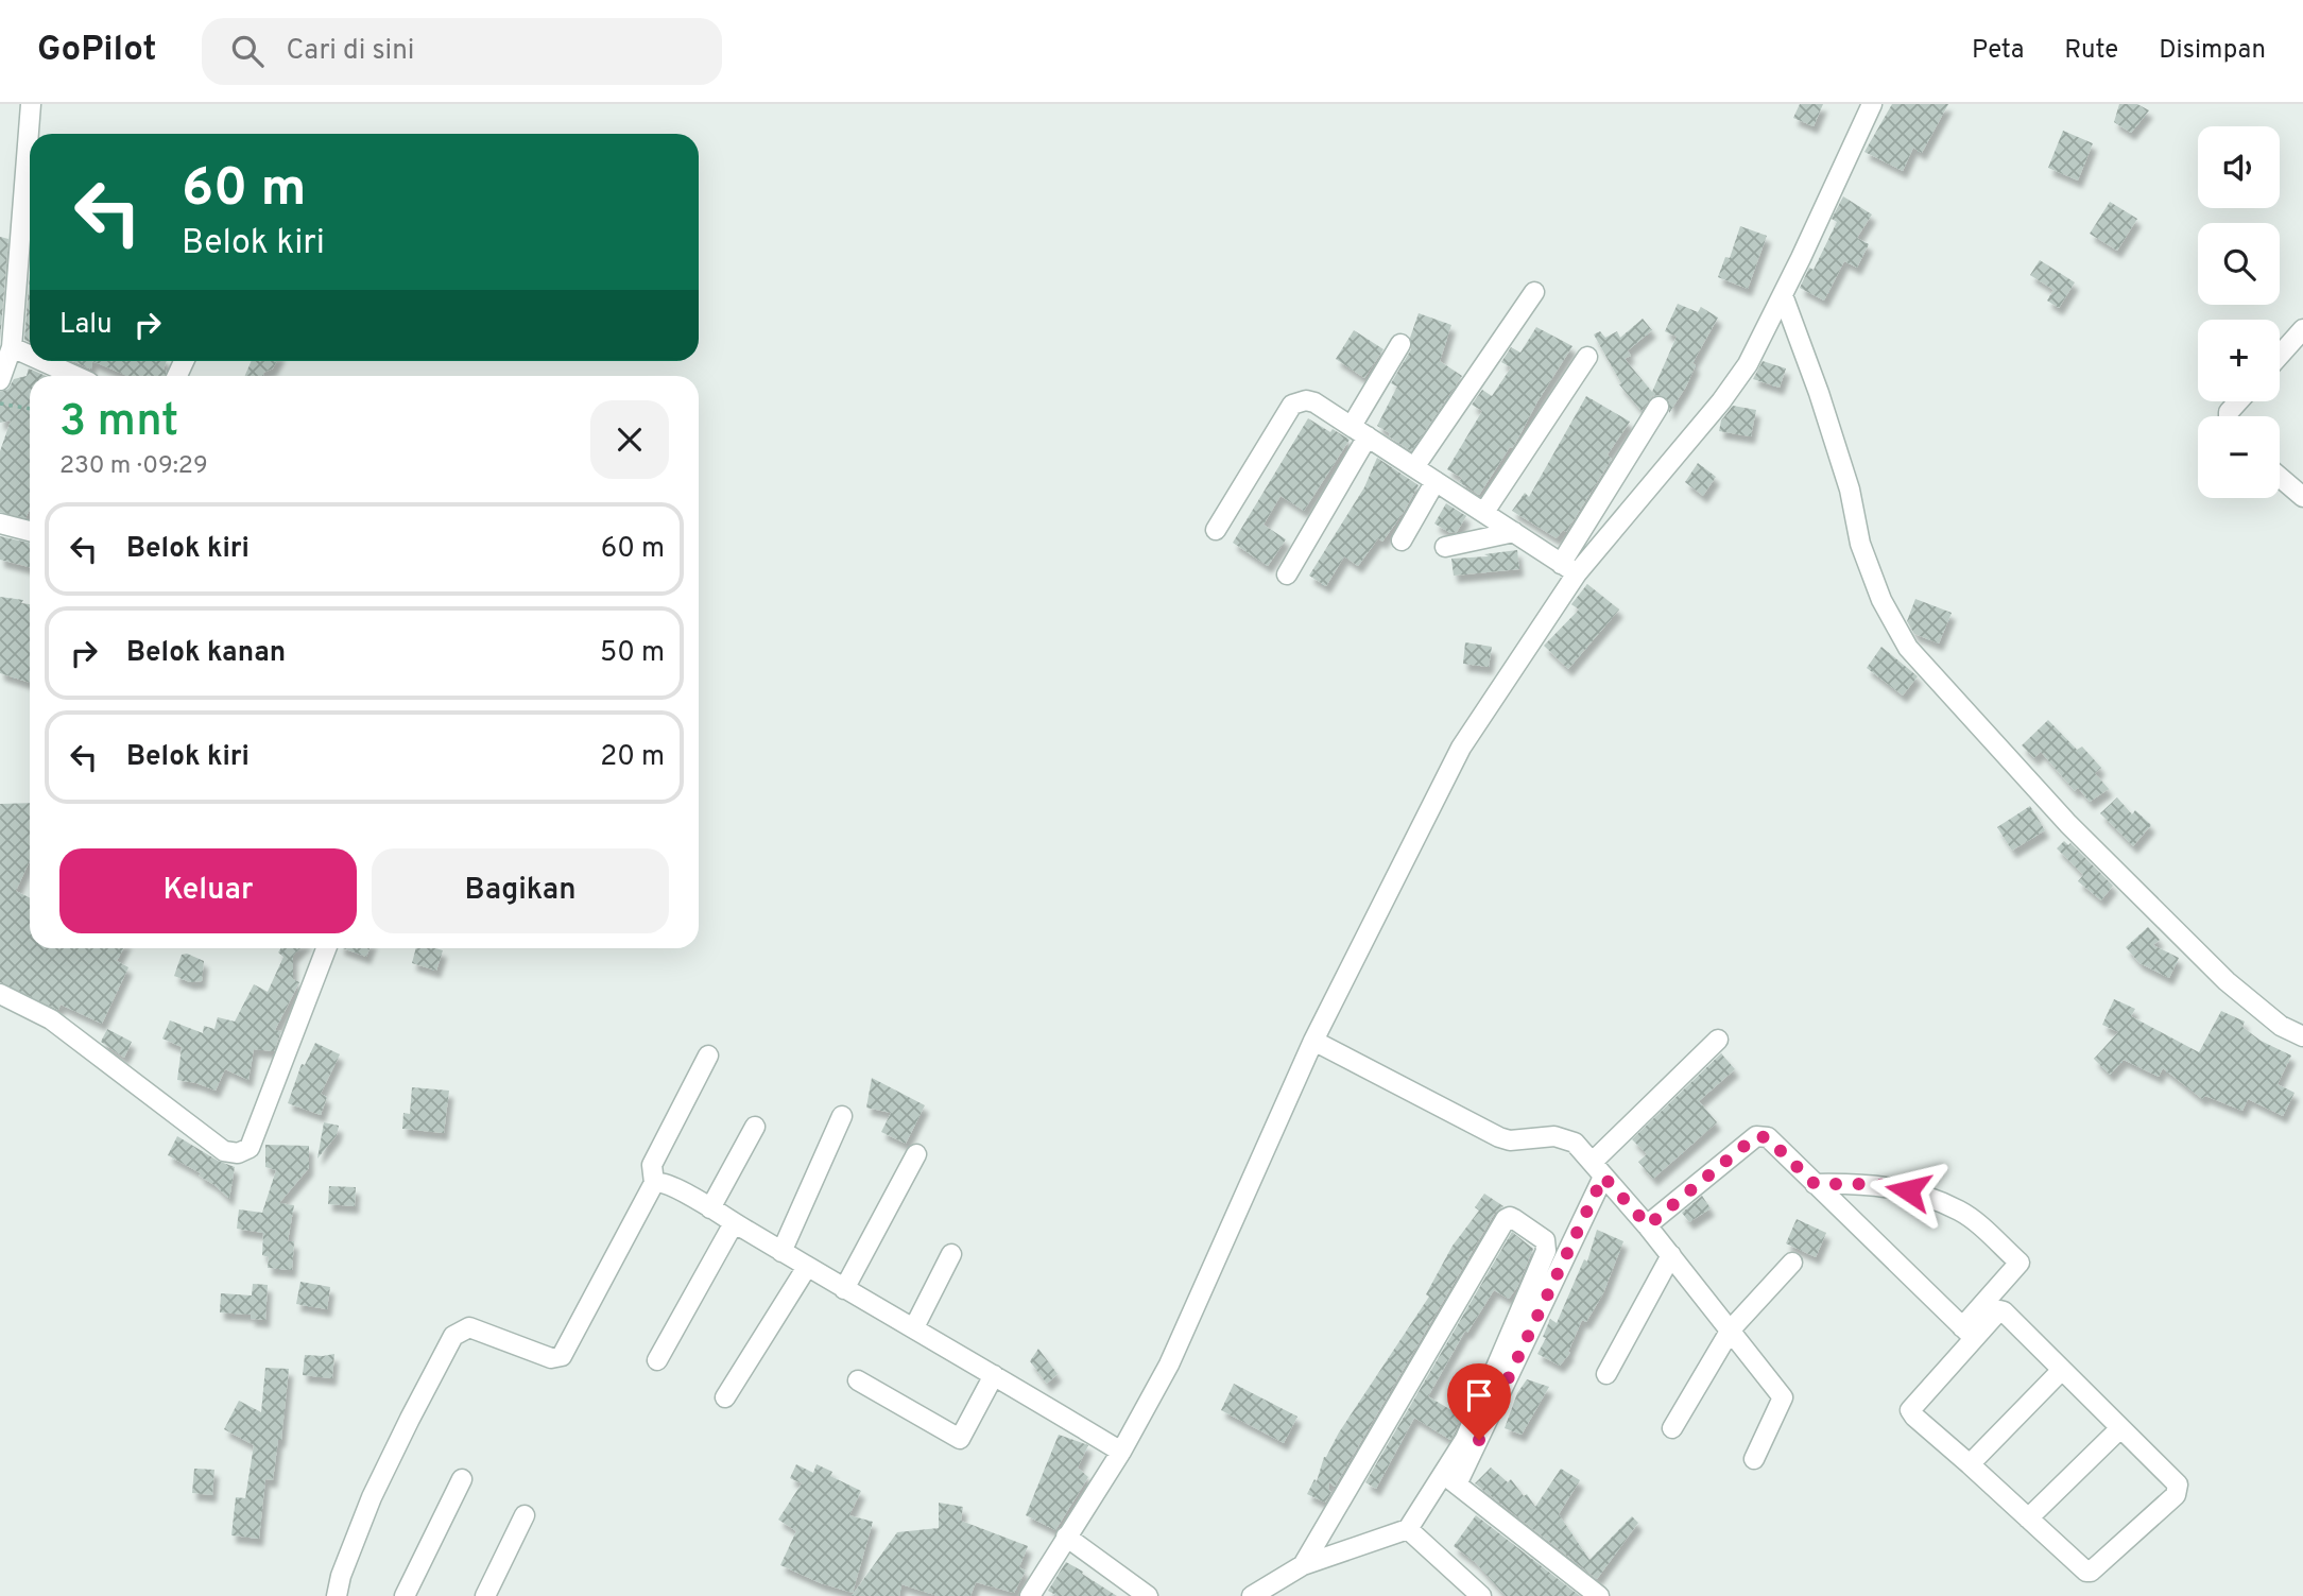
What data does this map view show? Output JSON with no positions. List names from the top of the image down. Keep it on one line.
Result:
{"page":{"header":"GoPilot","search":"Cari di sini","nav":["Peta","Rute","Disimpan"],"map_buttons":["+","−"],"turn":["60 m","Belok kiri"],"then":"Lalu","heading":["3 mnt","230 m · 09:29"],"list":[{"name":"Belok kiri","value":"60 m"},{"name":"Belok kanan","value":"50 m"},{"name":"Belok kiri","value":"20 m"}],"buttons":["Keluar","Bagikan"]}}
